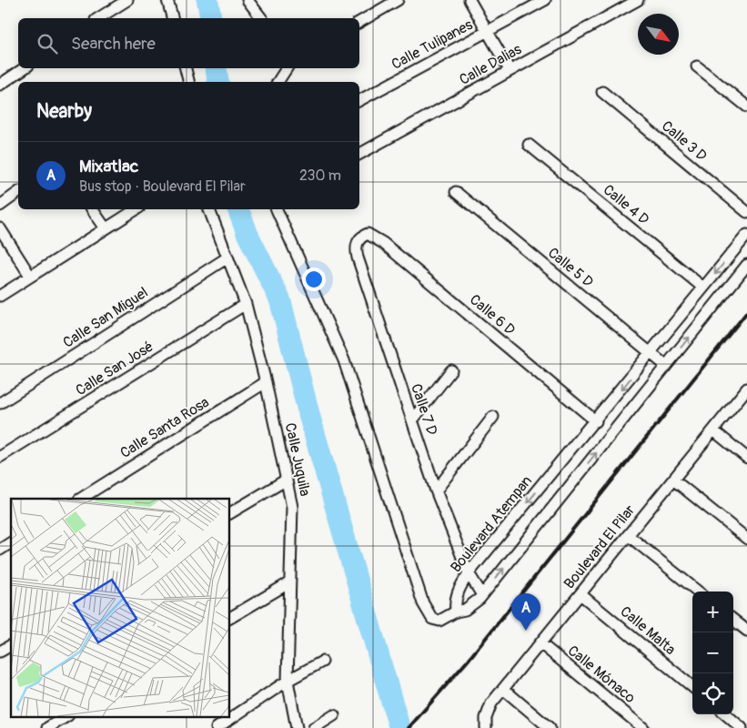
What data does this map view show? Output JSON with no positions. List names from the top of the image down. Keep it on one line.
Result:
{"streets":{"street":["Calle Tulipanes","Calle Dalias","Calle 3 D","Calle 4 D","Calle 5 D","Calle 6 D","Calle San Miguel","Calle San José","Calle 7 D","Calle Santa Rosa","Calle Juquila","Boulevard Atempan","Boulevard El Pilar","Calle Malta","Calle Mónaco"]},"crossings":[["Calle 4 D","Boulevard Atempan"],["Calle 5 D","Boulevard Atempan"],["Calle 6 D","Calle 7 D"],["Calle 6 D","Boulevard Atempan"],["Calle San Miguel","Calle Juquila"],["Calle San José","Calle Juquila"],["Calle 7 D","Boulevard Atempan"],["Calle Santa Rosa","Calle Juquila"],["Boulevard El Pilar","Calle Malta"],["Boulevard El Pilar","Calle Mónaco"]],"north":"bottom right","page":{"search":"Search here","heading":"Nearby","list":[{"mark":"A","name":"Mixatlac","note":"Bus stop · Boulevard El Pilar","value":"230 m"}],"map_buttons":["+","−"],"pins":"A"}}
